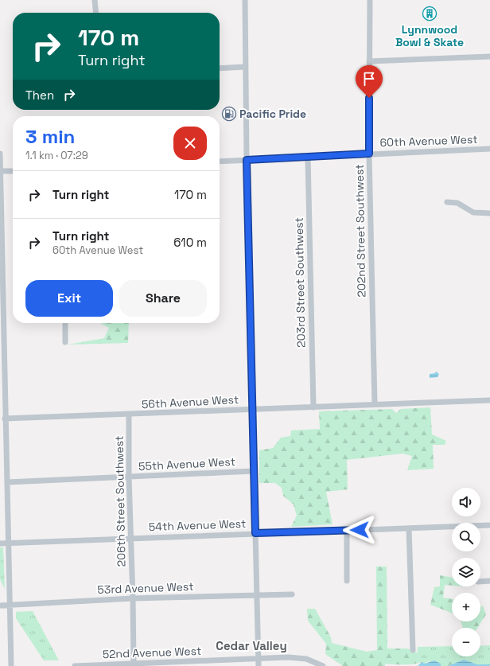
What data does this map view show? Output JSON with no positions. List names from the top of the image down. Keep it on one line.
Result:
{"streets":{"street":["60th Avenue West","202nd Street Southwest","203rd Street Southwest","56th Avenue West","55th Avenue West","206th Street Southwest","54th Avenue West","53rd Avenue West","52nd Avenue West"]},"crossings":[["60th Avenue West","202nd Street Southwest"],["60th Avenue West","203rd Street Southwest"],["202nd Street Southwest","56th Avenue West"],["203rd Street Southwest","56th Avenue West"],["56th Avenue West","206th Street Southwest"],["55th Avenue West","206th Street Southwest"],["206th Street Southwest","54th Avenue West"],["206th Street Southwest","53rd Avenue West"],["206th Street Southwest","52nd Avenue West"]],"districts":["Cedar Valley"],"places":{"building":["Lynnwood Bowl & Skate"],"fuel station":["Pacific Pride"]},"page":{"turn":["170 m","Turn right"],"then":"Then","heading":["3 min","1.1 km · 07:29"],"list":[{"name":"Turn right","value":"170 m"},{"name":"Turn right","note":"60th Avenue West","value":"610 m"}],"buttons":["Exit","Share"],"map_buttons":["+","−"]}}
